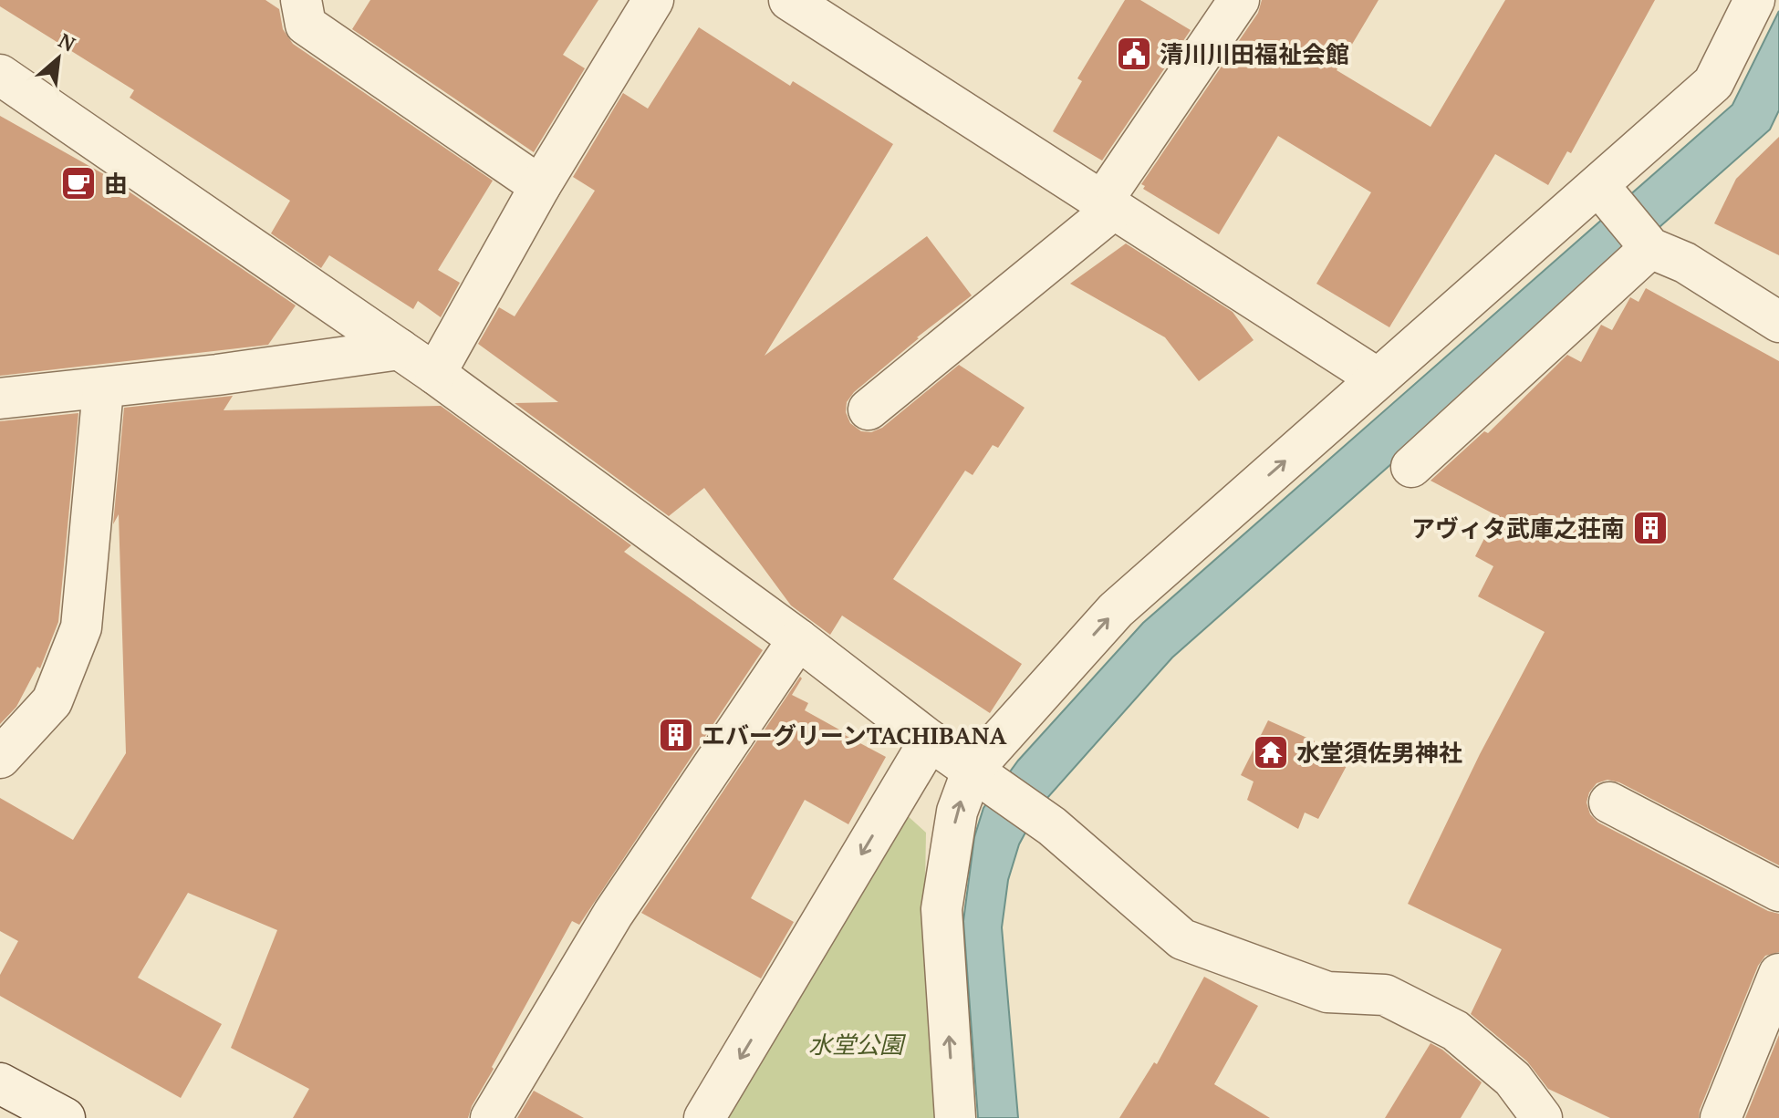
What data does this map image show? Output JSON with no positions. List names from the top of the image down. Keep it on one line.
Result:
{"parks":["水堂公園"],"places":{"public building":["清川川田福祉会館"],"cafe":["由"],"building":["アヴィタ武庫之荘南","エバーグリーンTACHIBANA"],"temple":["水堂須佐男神社"]},"north":"top right"}
